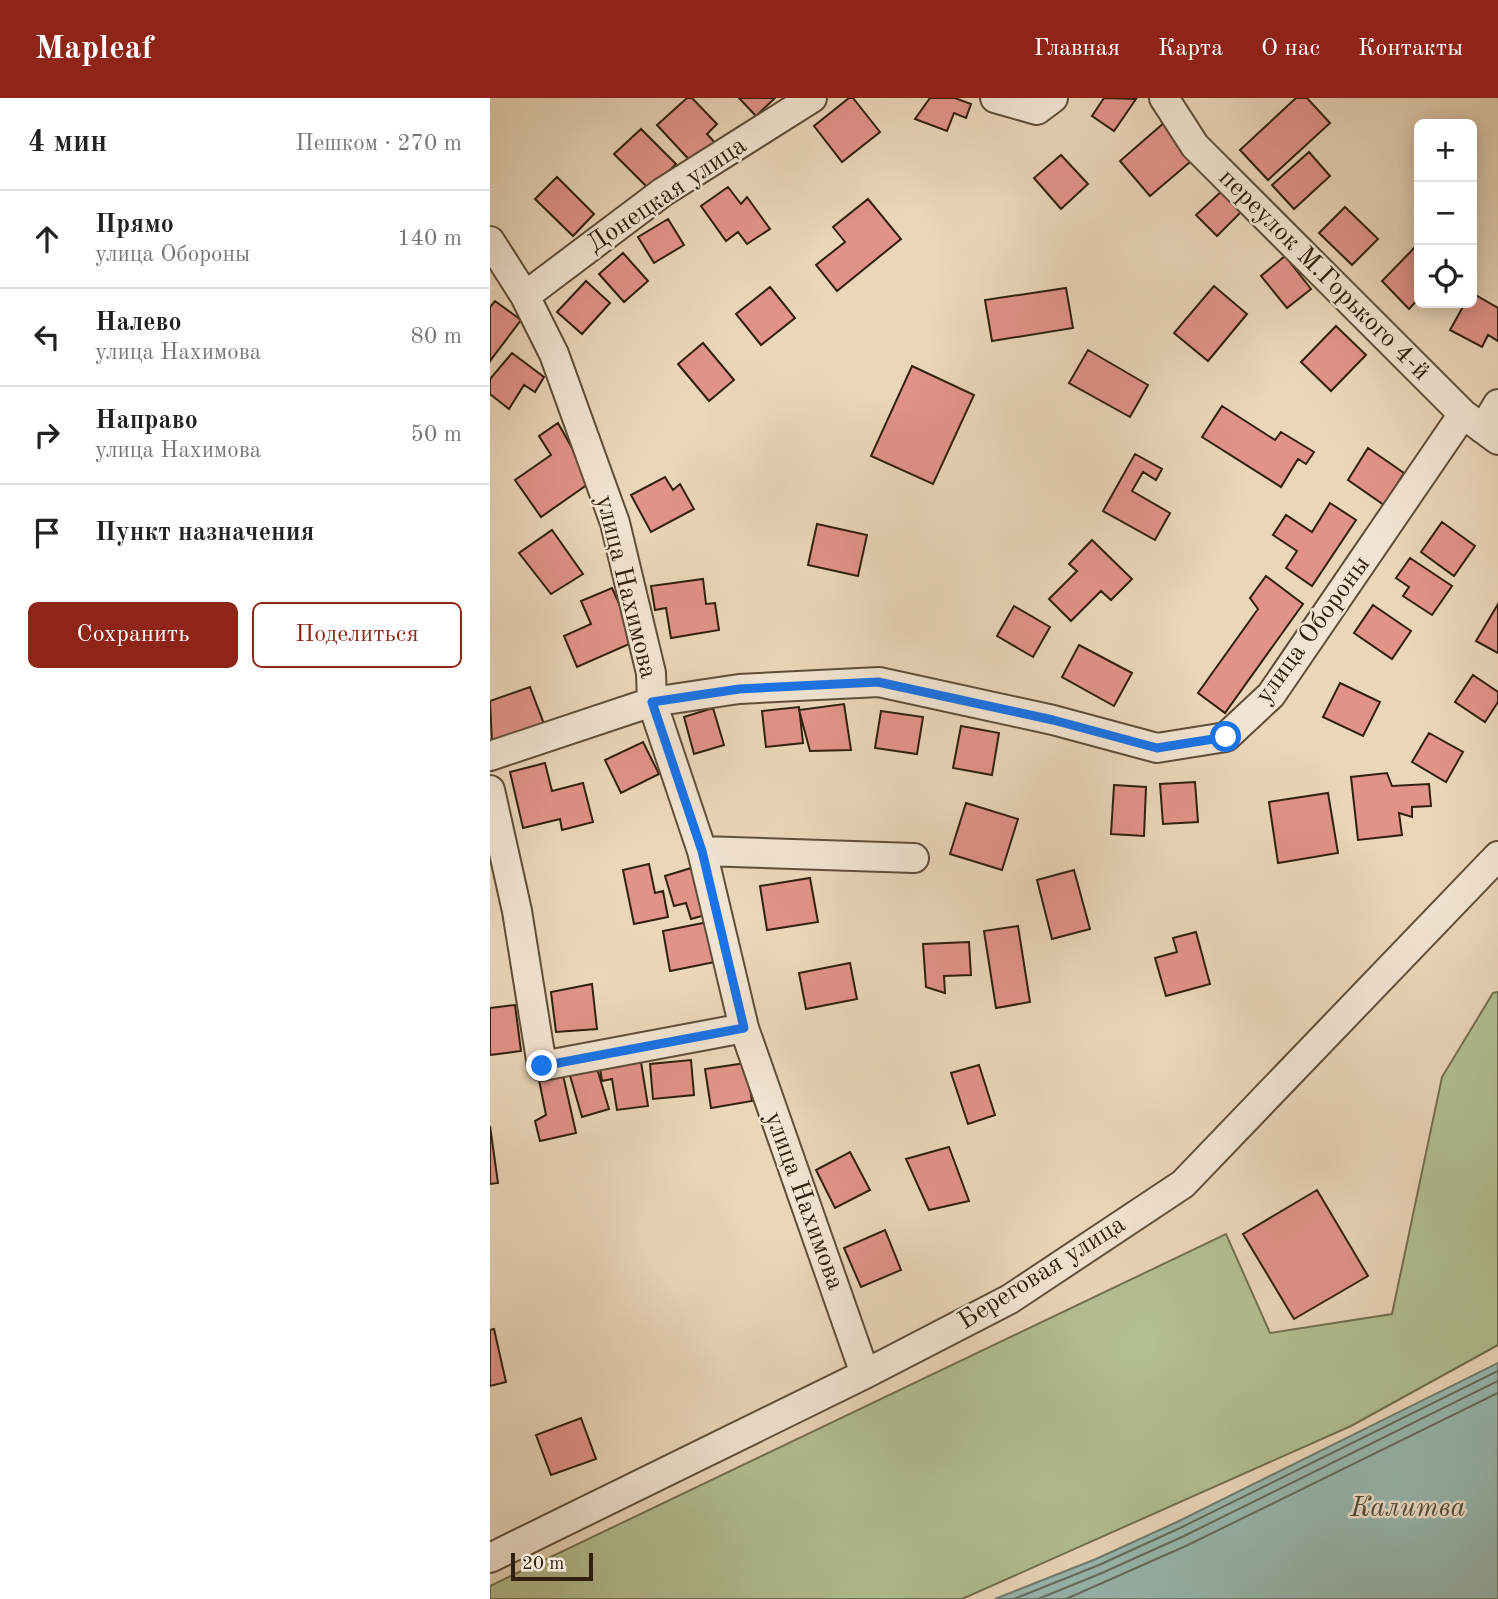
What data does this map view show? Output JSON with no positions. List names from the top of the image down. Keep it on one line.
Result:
{"streets":{"street":["Донецкая улица","переулок М.Горького 4-й","улица Нахимова","улица Обороны","Береговая улица"]},"crossings":[["Донецкая улица","улица Нахимова"],["переулок М.Горького 4-й","улица Обороны"],["улица Нахимова","улица Обороны"],["улица Нахимова","Береговая улица"]],"water":["Калитва"],"scale_bar":"20 m","page":{"header":"Mapleaf","nav":["Главная","Карта","О нас","Контакты"],"heading":["4 мин","Пешком · 270 m"],"map_buttons":["+","−"],"list":[["Прямо","улица Обороны","140 m"],["Налево","улица Нахимова","80 m"],["Направо","улица Нахимова","50 m"],"Пункт назначения"],"buttons":["Сохранить","Поделиться"],"scale":"20 m"}}
